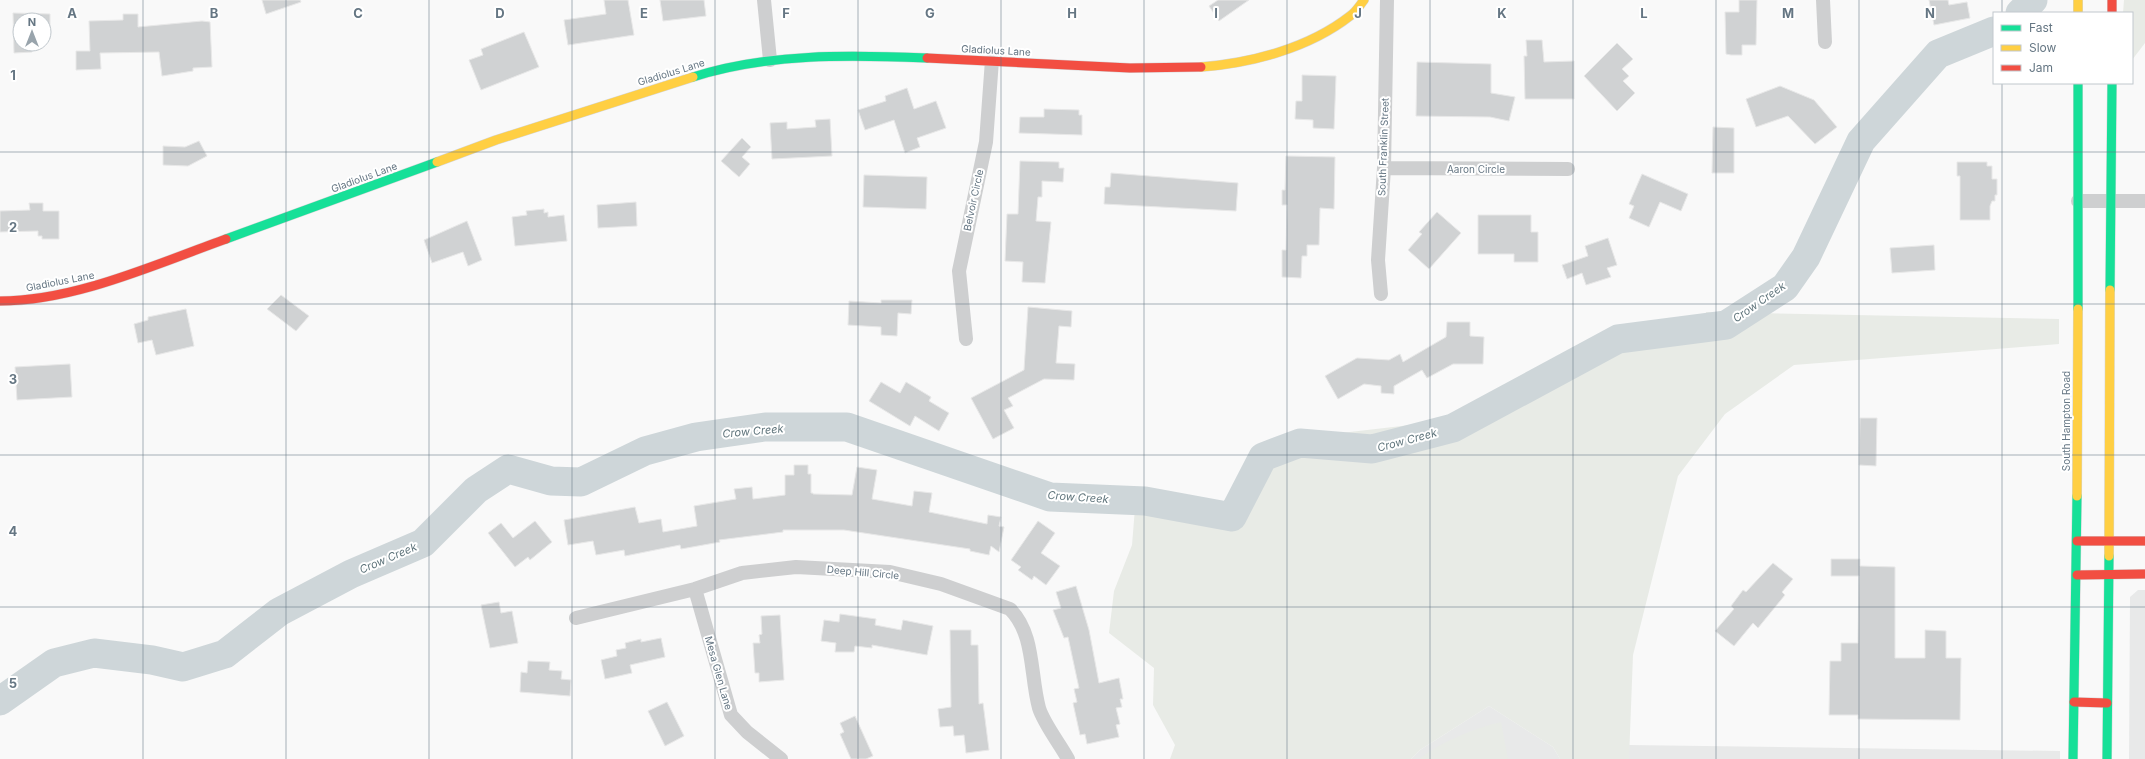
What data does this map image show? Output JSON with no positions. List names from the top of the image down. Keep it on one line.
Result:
{"streets":{"street":["Gladiolus Lane","South Franklin Street","Aaron Circle","Belvoir Circle","South Hampton Road","Deep Hill Circle","Mesa Glen Lane"]},"crossings":[["Gladiolus Lane","Belvoir Circle"],["South Franklin Street","Aaron Circle"],["Deep Hill Circle","Mesa Glen Lane"]],"water":["Crow Creek"],"legend":["Fast","Slow","Jam"],"north":"top","grid":{"columns":["A","B","C","D","E","F","G","H","I","J","K","L","M","N"],"rows":["1","2","3","4","5"]}}
